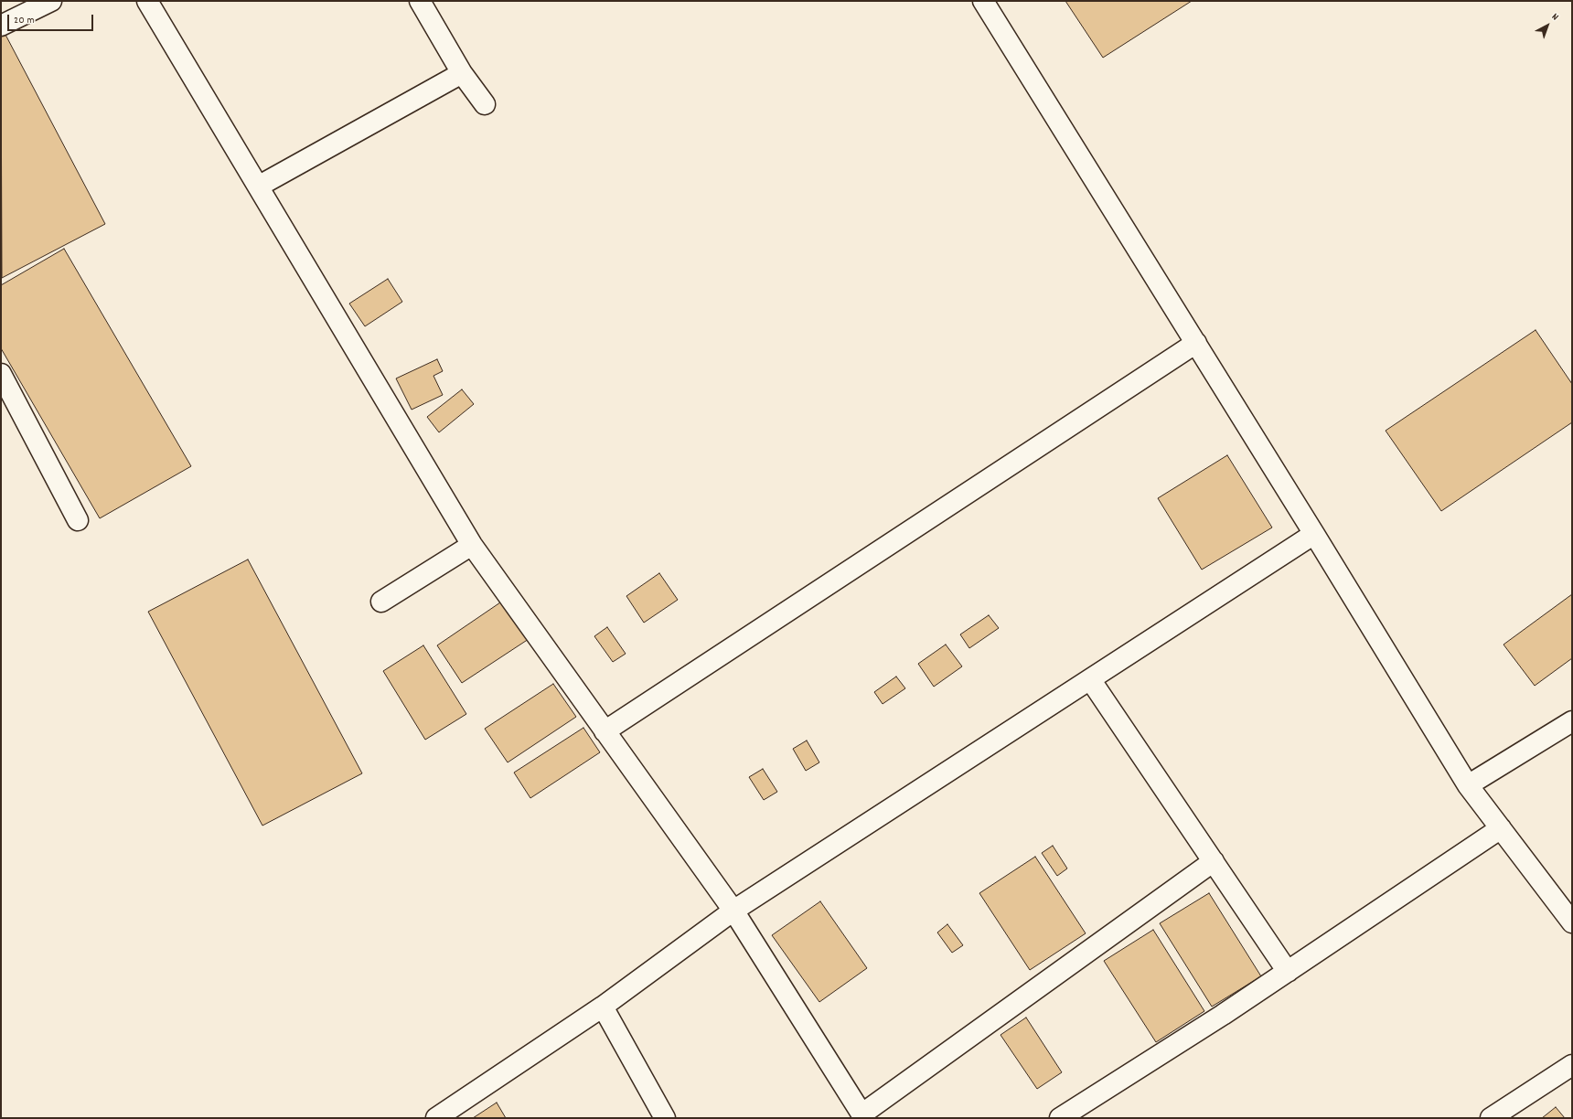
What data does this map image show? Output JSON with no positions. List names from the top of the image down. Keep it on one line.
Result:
{"scale_bar":"20 m","north":"top right"}
